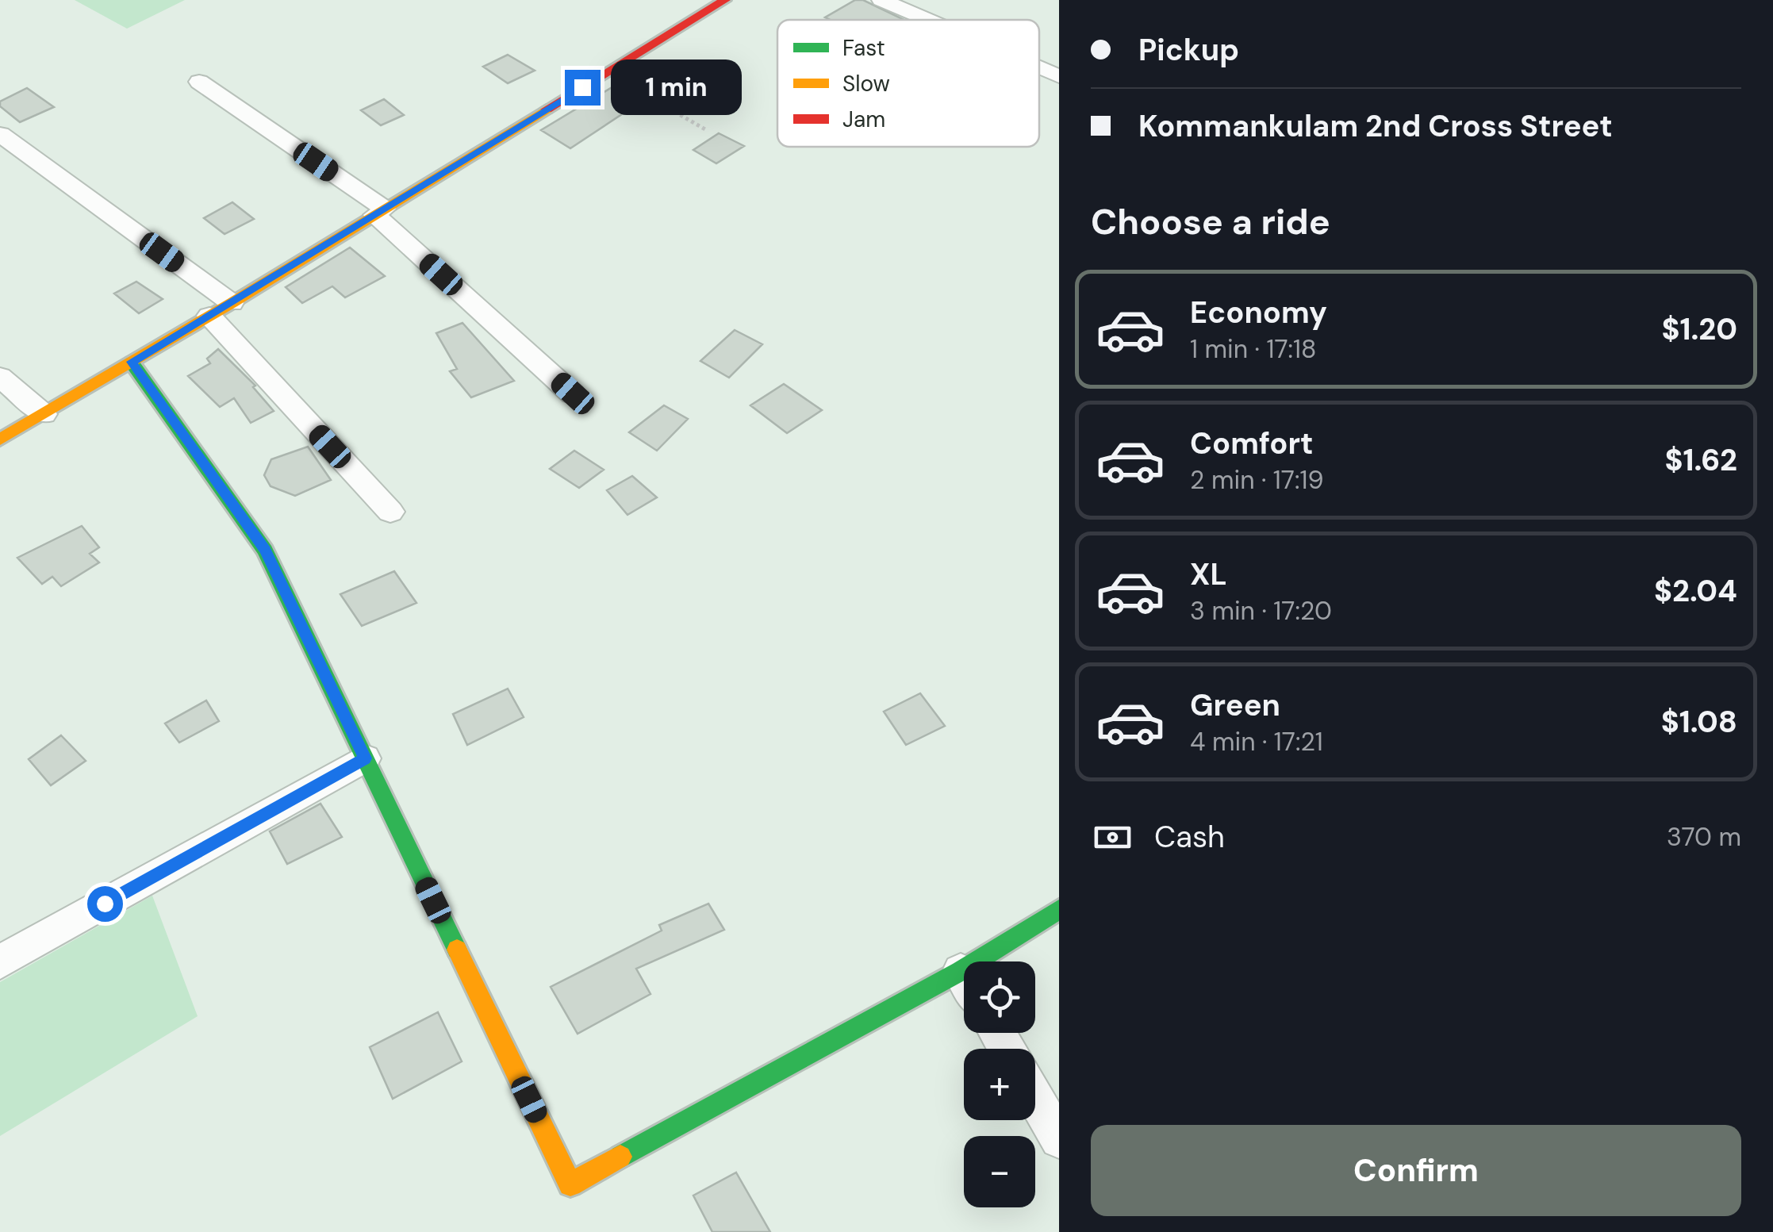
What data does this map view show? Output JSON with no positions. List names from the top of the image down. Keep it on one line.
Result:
{"legend":["Fast","Slow","Jam"],"page":{"banner":["Pickup","Kommankulam 2nd Cross Street"],"bubble":"1 min","heading":"Choose a ride","list":[{"name":"Economy","note":"1 min · 17:18","value":"$1.20"},{"name":"Comfort","note":"2 min · 17:19","value":"$1.62"},{"name":"XL","note":"3 min · 17:20","value":"$2.04"},{"name":"Green","note":"4 min · 17:21","value":"$1.08"}],"pay":["Cash","370 m"],"map_buttons":["+","−"],"buttons":"Confirm"}}
